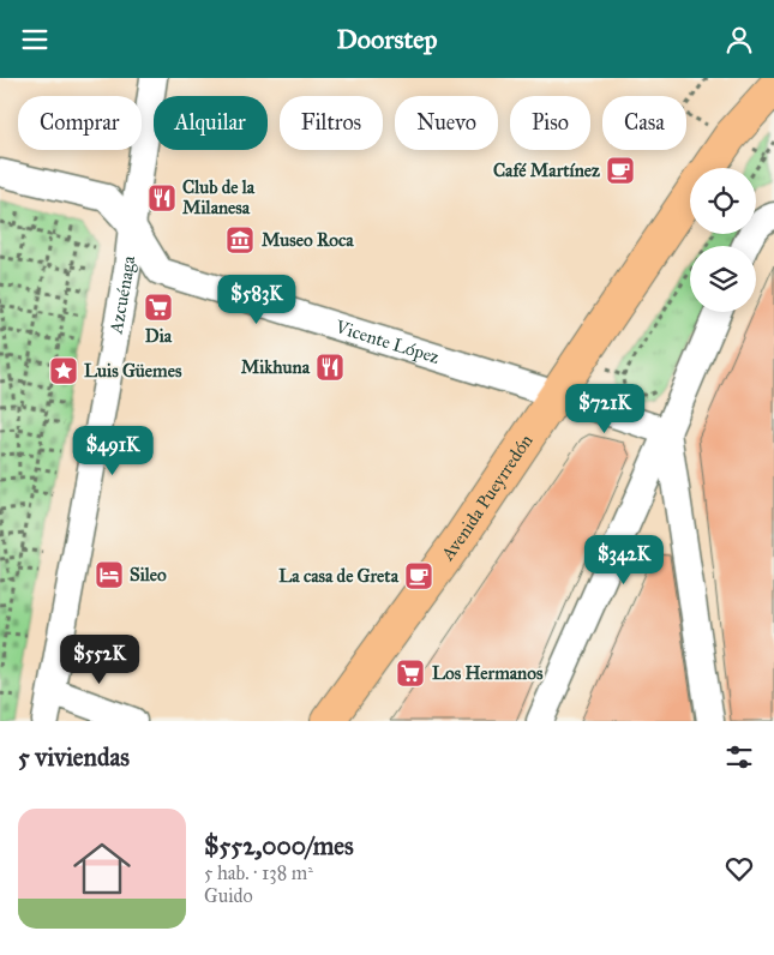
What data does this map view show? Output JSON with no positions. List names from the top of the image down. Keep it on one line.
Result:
{"streets":{"main road":["Avenida Pueyrredón"],"street":["Azcuénaga","Vicente López"]},"crossings":[["Azcuénaga","Vicente López"],["Vicente López","Avenida Pueyrredón"]],"places":{"cafe":["Café Martínez","La casa de Greta"],"restaurant":["Club de la Milanesa","Mikhuna"],"museum":["Museo Roca"],"supermarket":["Dia","Los Hermanos"],"place":["Luis Güemes"],"hotel":["Sileo"]},"page":{"header":"Doorstep","chip":["Comprar","Alquilar","Filtros","Nuevo","Piso","Casa"],"price":["$583K","$721K","$491K","$342K","$552K"],"heading":"5 viviendas","list":[{"name":"$552,000/mes","note":"5 hab. · 138 m² · Guido"}]}}
